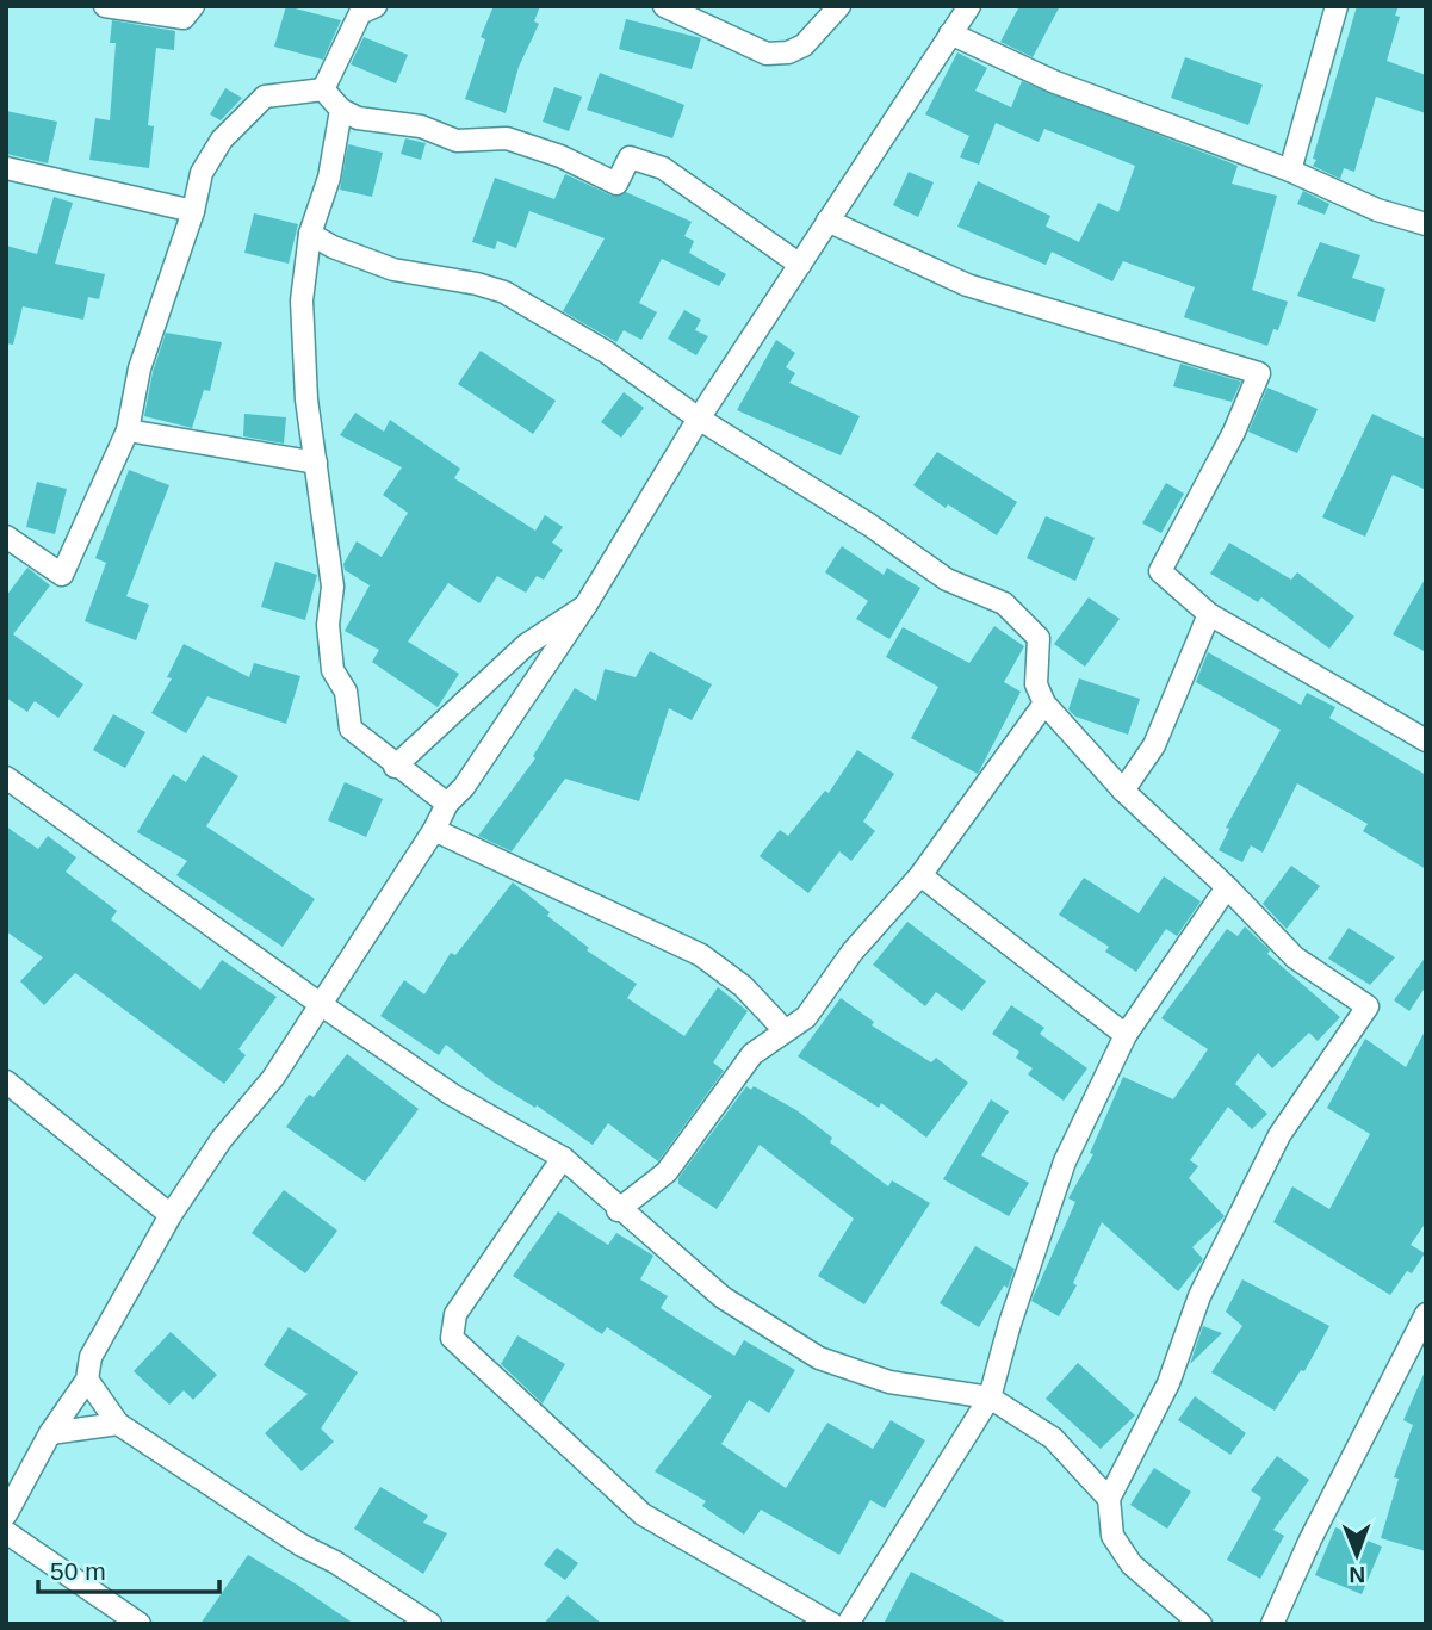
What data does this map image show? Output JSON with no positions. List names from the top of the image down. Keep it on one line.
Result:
{"scale_bar":"50 m","north":"bottom"}
